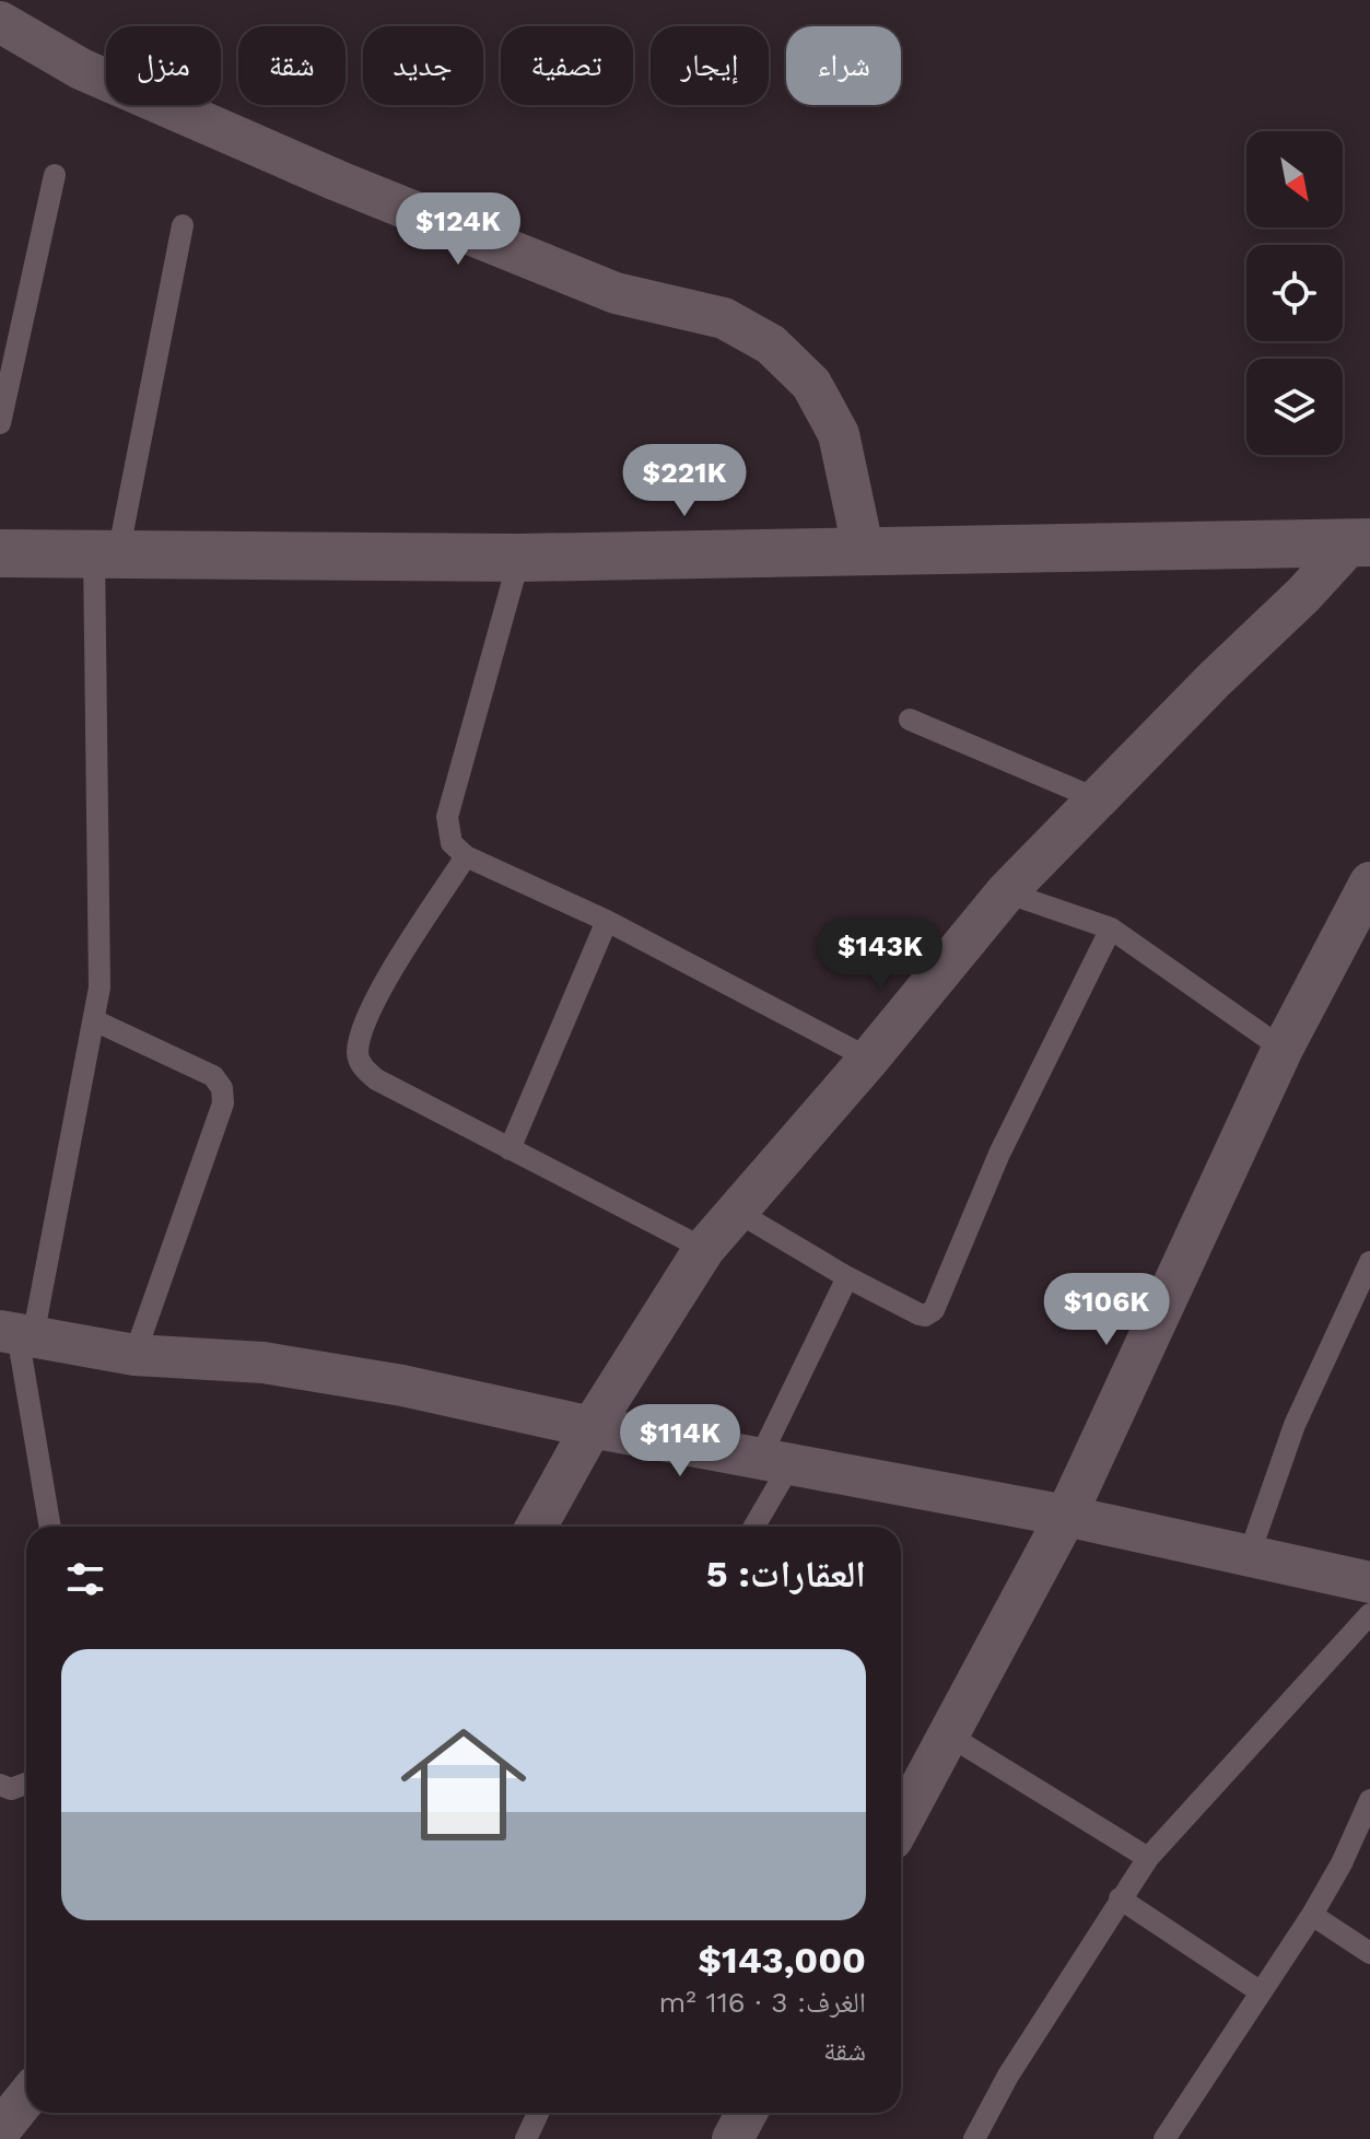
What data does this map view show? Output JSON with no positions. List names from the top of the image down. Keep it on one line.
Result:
{"north":"bottom right","page":{"chip":["شراء","إيجار","تصفية","جديد","شقة","منزل"],"price":["$124K","$221K","$143K","$106K","$114K"],"heading":"العقارات: 5","list":[{"name":"$143,000","note":"الغرف: 3 · 116 m² · شقة"}]}}
